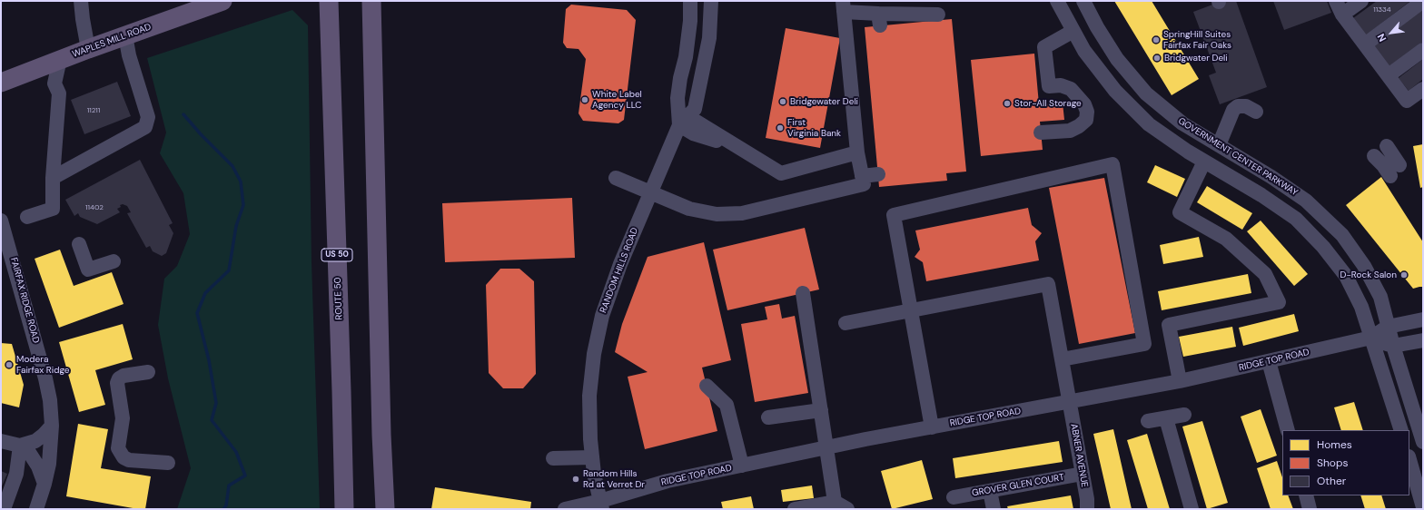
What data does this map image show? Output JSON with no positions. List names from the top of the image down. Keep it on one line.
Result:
{"streets":{"main road":["WAPLES MILL ROAD","US 50","ROUTE 50"],"street":["GOVERNMENT CENTER PARKWAY","RANDOM HILLS ROAD","FAIRFAX RIDGE ROAD","RIDGE TOP ROAD","ABNER AVENUE","GROVER GLEN COURT"]},"crossings":[["GOVERNMENT CENTER PARKWAY","RIDGE TOP ROAD"],["RANDOM HILLS ROAD","RIDGE TOP ROAD"],["RIDGE TOP ROAD","ABNER AVENUE"],["ABNER AVENUE","GROVER GLEN COURT"]],"places":["SpringHill Suites Fairfax Fair Oaks","Bridgwater Deli","White Label Agency LLC","Bridgewater Deli","Stor-All Storage","First Virginia Bank","D-Rock Salon","Modera Fairfax Ridge","Random Hills Rd at Verret Dr"],"house_numbers":["11334","11211","11402"],"legend":["Homes","Shops","Other"],"north":"bottom left"}
